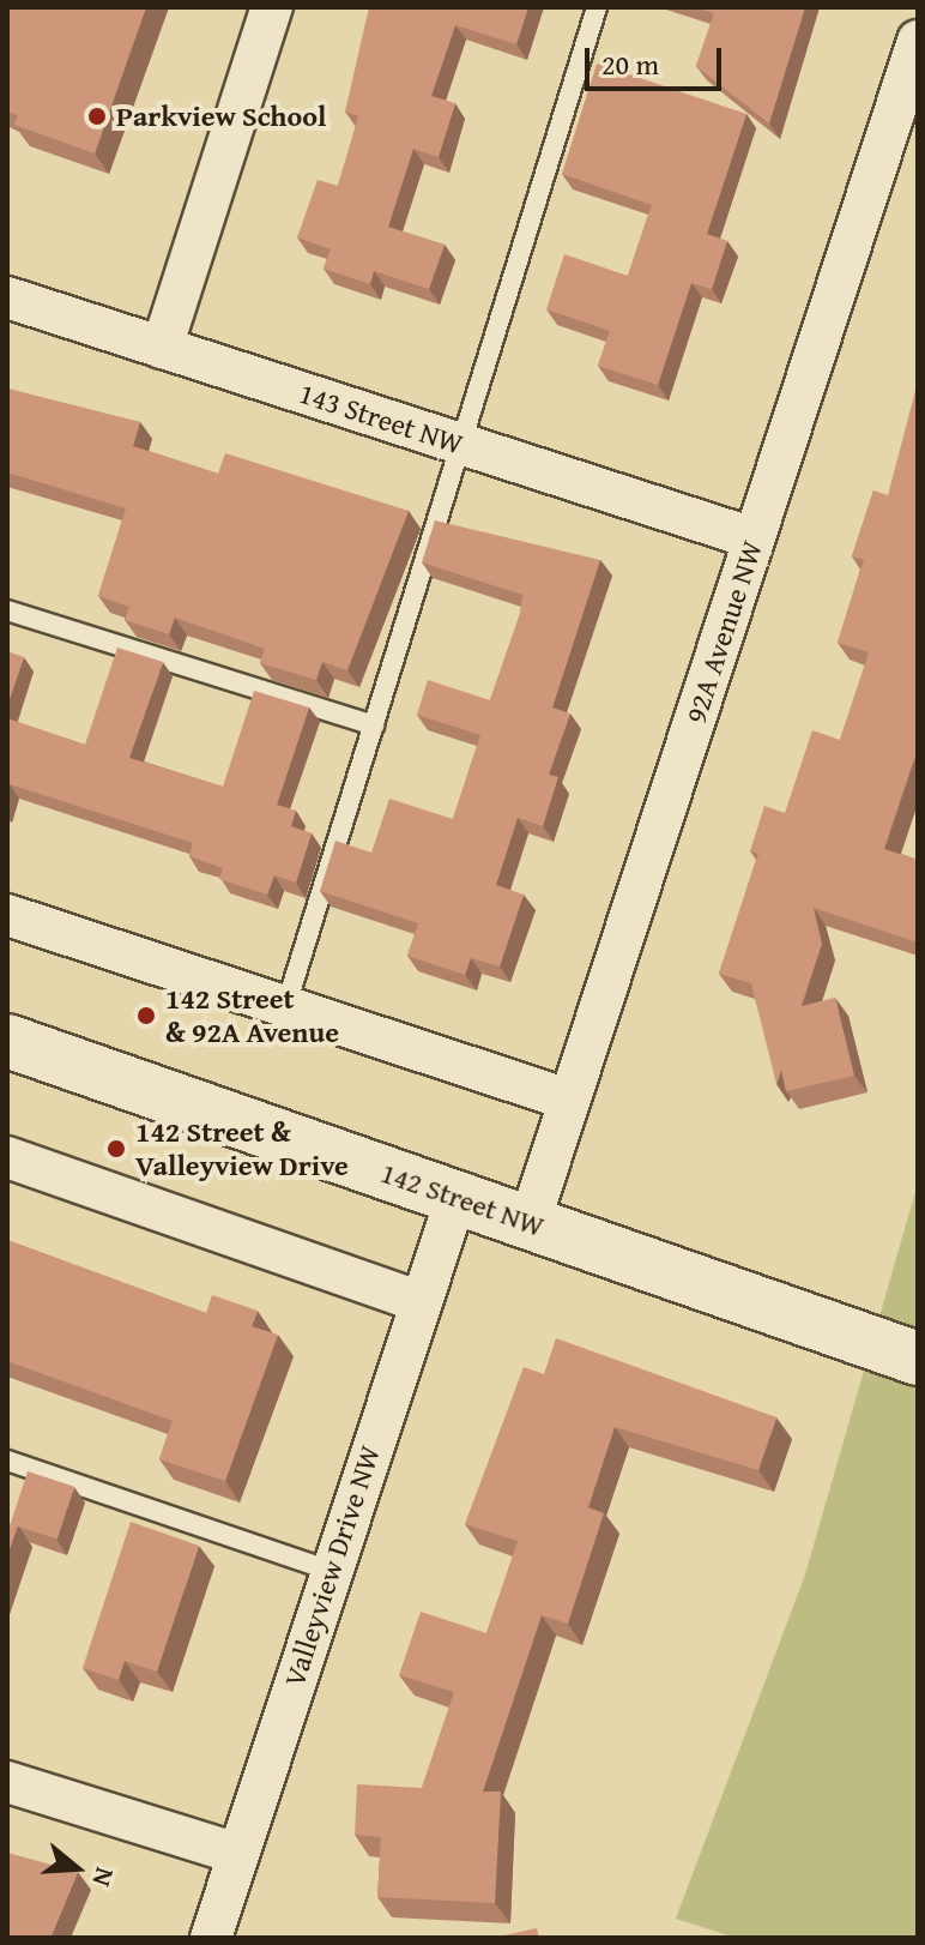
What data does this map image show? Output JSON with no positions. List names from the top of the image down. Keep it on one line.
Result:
{"streets":{"main road":["142 Street NW"],"street":["143 Street NW","92A Avenue NW","Valleyview Drive NW"]},"crossings":[["143 Street NW","92A Avenue NW"],["92A Avenue NW","142 Street NW"],["142 Street NW","Valleyview Drive NW"]],"places":["Parkview School","142 Street & 92A Avenue","142 Street & Valleyview Drive"],"scale_bar":"20 m","north":"right"}
